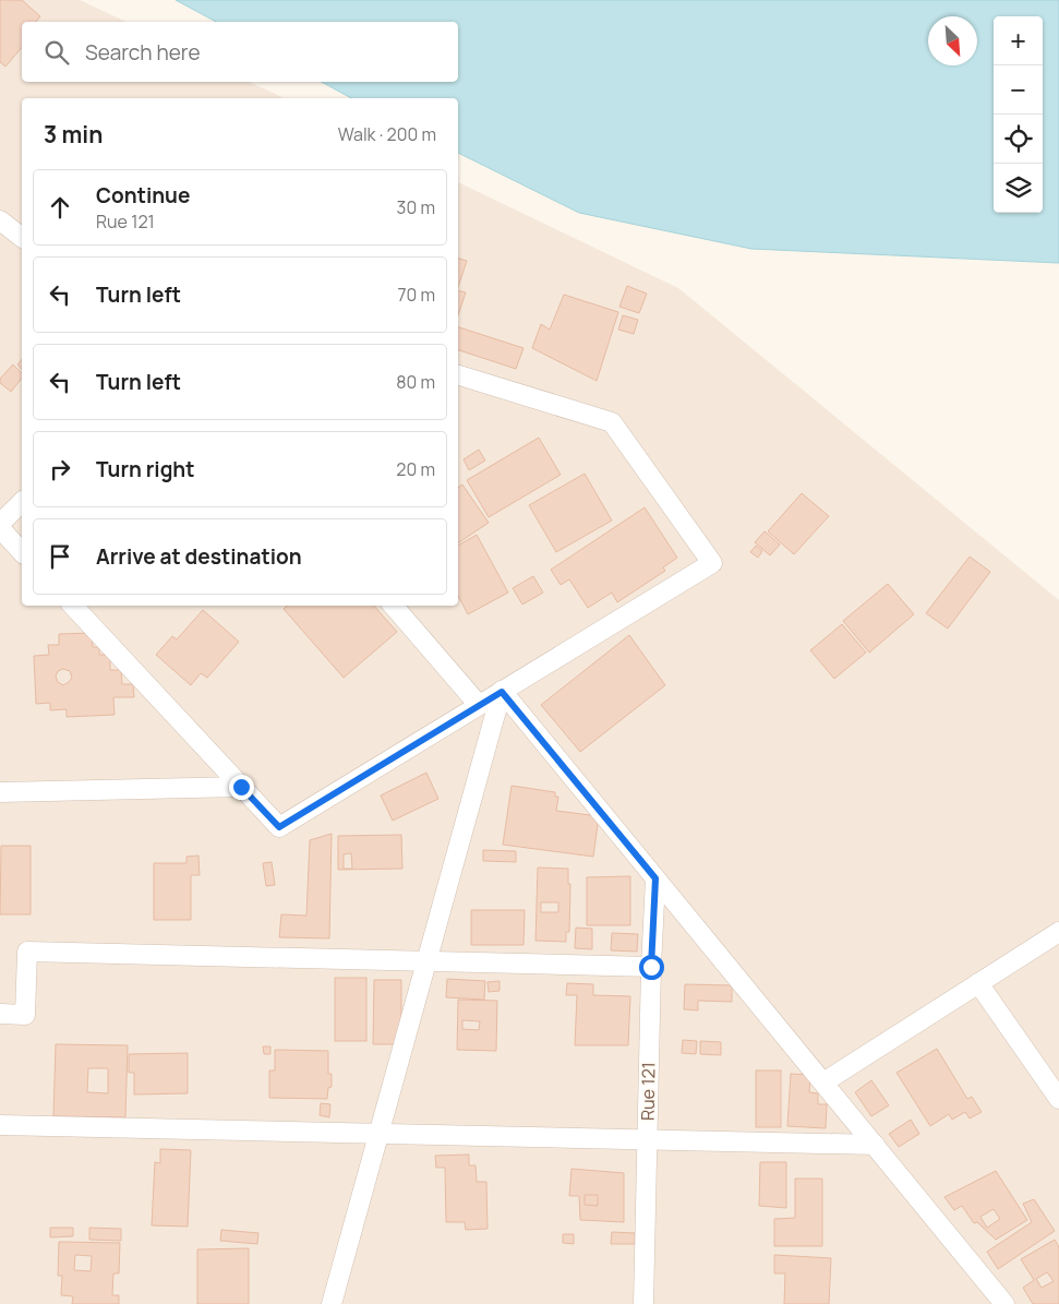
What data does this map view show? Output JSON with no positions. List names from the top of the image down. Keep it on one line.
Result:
{"streets":{"street":["Rue 121"]},"north":"bottom right","page":{"map_buttons":["+","−"],"search":"Search here","heading":["3 min","Walk · 200 m"],"list":[["Continue","Rue 121","30 m"],["Turn left","70 m"],["Turn left","80 m"],["Turn right","20 m"],"Arrive at destination"]}}
